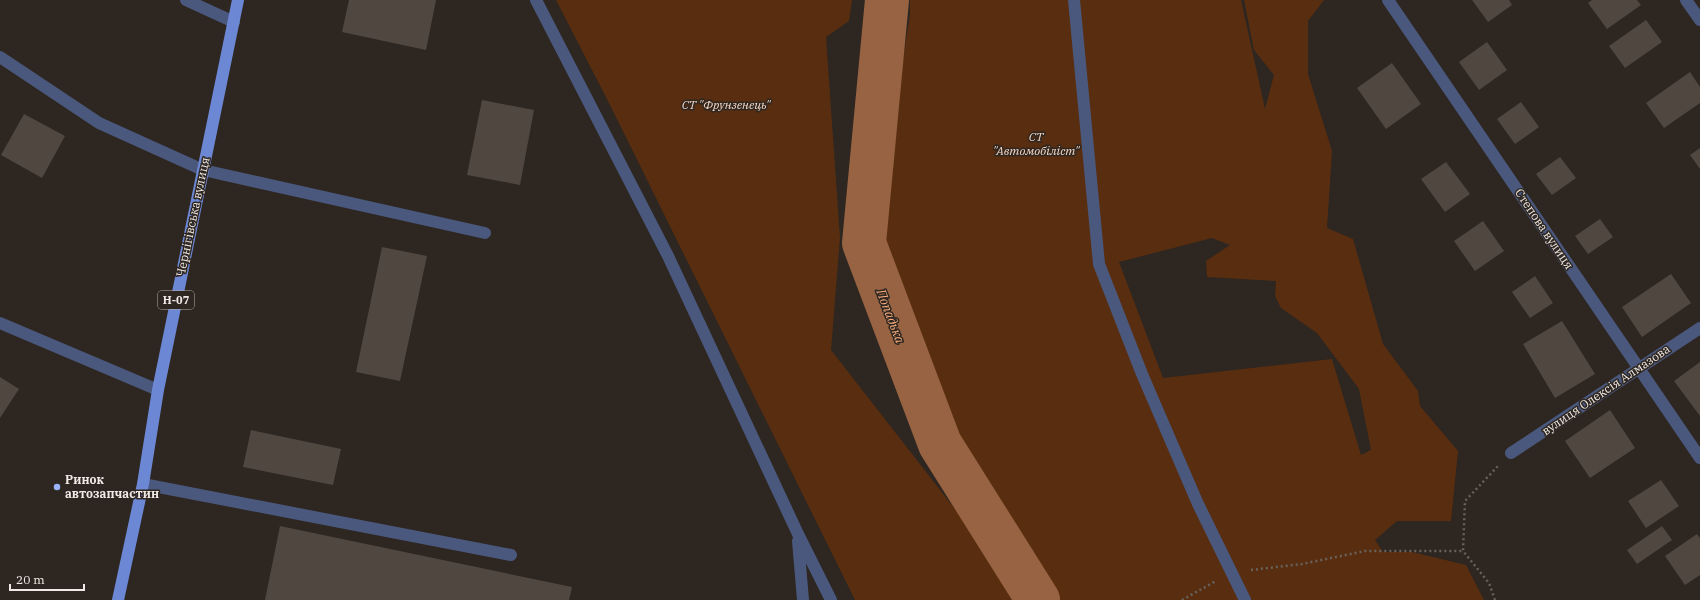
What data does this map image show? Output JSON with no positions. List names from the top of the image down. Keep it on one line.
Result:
{"streets":{"main road":["Чернігівська вулиця","Н-07"],"street":["Степова вулиця","вулиця Олексія Алмазова"]},"crossings":[["Степова вулиця","вулиця Олексія Алмазова"]],"water":["Попадька"],"parks":["СТ \"Фрунзенець\"","СТ \"Автомобіліст\""],"places":["Ринок автозапчастин"],"scale_bar":"20 m"}
